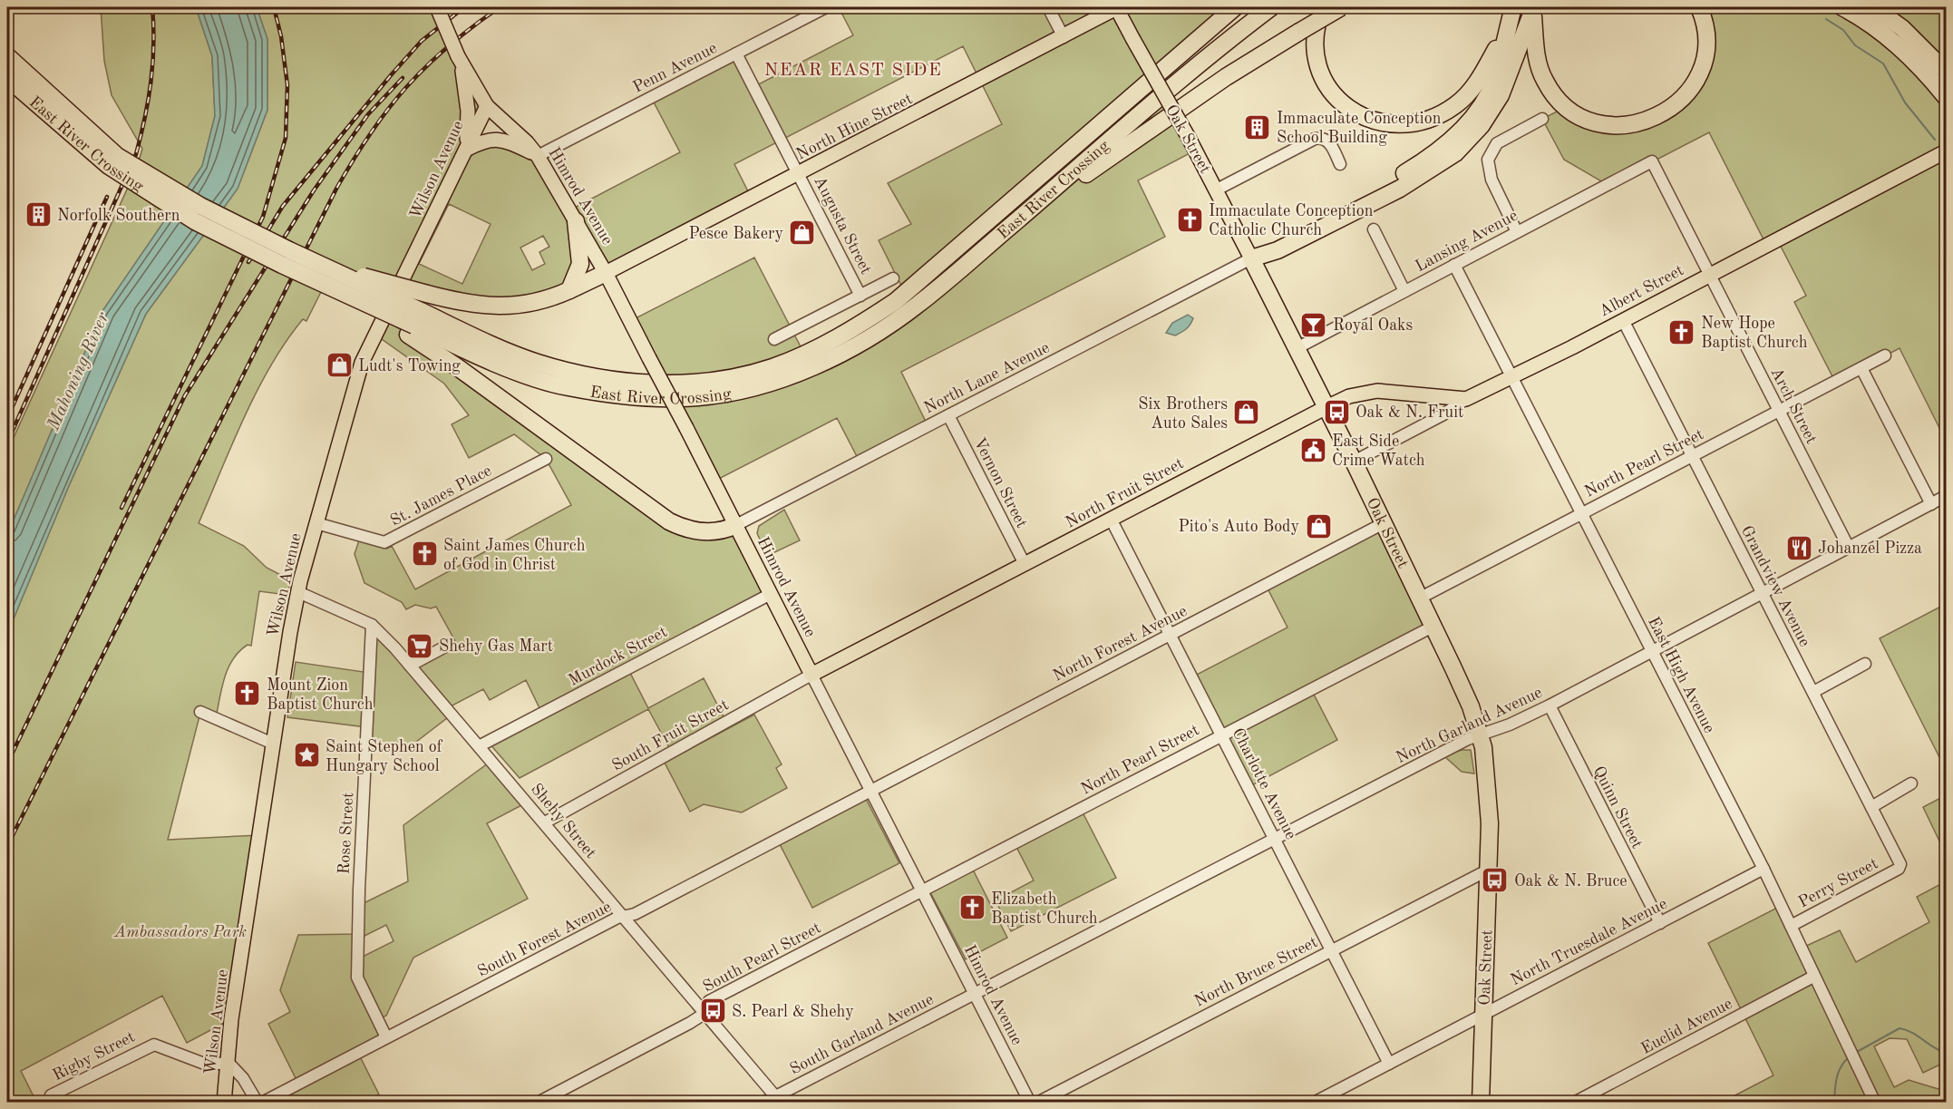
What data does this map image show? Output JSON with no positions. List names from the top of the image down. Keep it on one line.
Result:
{"streets":{"highway":["Oak Street","East River Crossing"],"main road":["North Hine Street","Wilson Avenue","Himrod Avenue","Albert Street","North Fruit Street"],"street":["Penn Avenue","Augusta Street","Lansing Avenue","North Lane Avenue","Arch Street","North Pearl Street","Vernon Street","St. James Place","Grandview Avenue","North Forest Avenue","Murdock Street","East High Avenue","North Garland Avenue","South Fruit Street","Charlotte Avenue","Quinn Street","Shehy Street","Rose Street","Perry Street","South Forest Avenue","North Truesdale Avenue","South Pearl Street","North Bruce Street","Euclid Avenue","South Garland Avenue","Rigby Street"]},"crossings":[["Penn Avenue","Himrod Avenue"],["Penn Avenue","Augusta Street"],["North Hine Street","Oak Street"],["North Hine Street","Himrod Avenue"],["North Hine Street","Augusta Street"],["Oak Street","Lansing Avenue"],["Oak Street","Albert Street"],["Oak Street","North Lane Avenue"],["Oak Street","North Pearl Street"],["Oak Street","North Fruit Street"],["Oak Street","North Forest Avenue"],["Oak Street","North Garland Avenue"],["Oak Street","North Truesdale Avenue"],["Oak Street","North Bruce Street"],["Wilson Avenue","Himrod Avenue"],["Wilson Avenue","St. James Place"],["Wilson Avenue","Shehy Street"],["Wilson Avenue","Rigby Street"],["Himrod Avenue","North Lane Avenue"],["Himrod Avenue","North Pearl Street"],["Himrod Avenue","North Fruit Street"],["Himrod Avenue","North Forest Avenue"],["Himrod Avenue","Murdock Street"],["Himrod Avenue","North Garland Avenue"],["Himrod Avenue","South Fruit Street"],["Himrod Avenue","South Forest Avenue"],["Himrod Avenue","South Pearl Street"],["Himrod Avenue","South Garland Avenue"],["Lansing Avenue","Arch Street"],["Lansing Avenue","East High Avenue"],["Albert Street","Arch Street"],["Albert Street","North Fruit Street"],["Albert Street","Grandview Avenue"],["Albert Street","East High Avenue"],["North Lane Avenue","Vernon Street"],["Arch Street","North Pearl Street"],["Arch Street","North Garland Avenue"],["North Pearl Street","Grandview Avenue"],["North Pearl Street","East High Avenue"],["North Pearl Street","Charlotte Avenue"],["North Pearl Street","South Pearl Street"],["Vernon Street","North Fruit Street"],["North Fruit Street","South Fruit Street"],["North Fruit Street","Charlotte Avenue"],["Grandview Avenue","North Garland Avenue"],["Grandview Avenue","Perry Street"],["North Forest Avenue","Charlotte Avenue"],["North Forest Avenue","South Forest Avenue"],["Murdock Street","Shehy Street"],["East High Avenue","North Garland Avenue"],["East High Avenue","Perry Street"],["East High Avenue","North Truesdale Avenue"],["East High Avenue","Euclid Avenue"],["North Garland Avenue","Charlotte Avenue"],["North Garland Avenue","Quinn Street"],["North Garland Avenue","South Garland Avenue"],["South Fruit Street","Shehy Street"],["Charlotte Avenue","North Truesdale Avenue"],["Charlotte Avenue","North Bruce Street"],["Quinn Street","North Truesdale Avenue"],["Shehy Street","Rose Street"],["Shehy Street","South Forest Avenue"],["Shehy Street","South Pearl Street"],["Shehy Street","South Garland Avenue"],["Rose Street","South Forest Avenue"]],"districts":["NEAR EAST SIDE"],"water":["Mahoning River"],"parks":["Ambassadors Park"],"places":{"building":["Immaculate Conception School Building","Norfolk Southern"],"church":["Immaculate Conception Catholic Church","New Hope Baptist Church","Saint James Church of God in Christ","Mount Zion Baptist Church","Elizabeth Baptist Church"],"shop":["Pesce Bakery","Ludt's Towing","Six Brothers Auto Sales","Pito's Auto Body"],"bar":["Royal Oaks"],"bus stop":["Oak & N. Fruit","Oak & N. Bruce","S. Pearl & Shehy"],"public building":["East Side Crime Watch"],"restaurant":["Johanzel Pizza"],"supermarket":["Shehy Gas Mart"],"place":["Saint Stephen of Hungary School"]}}
